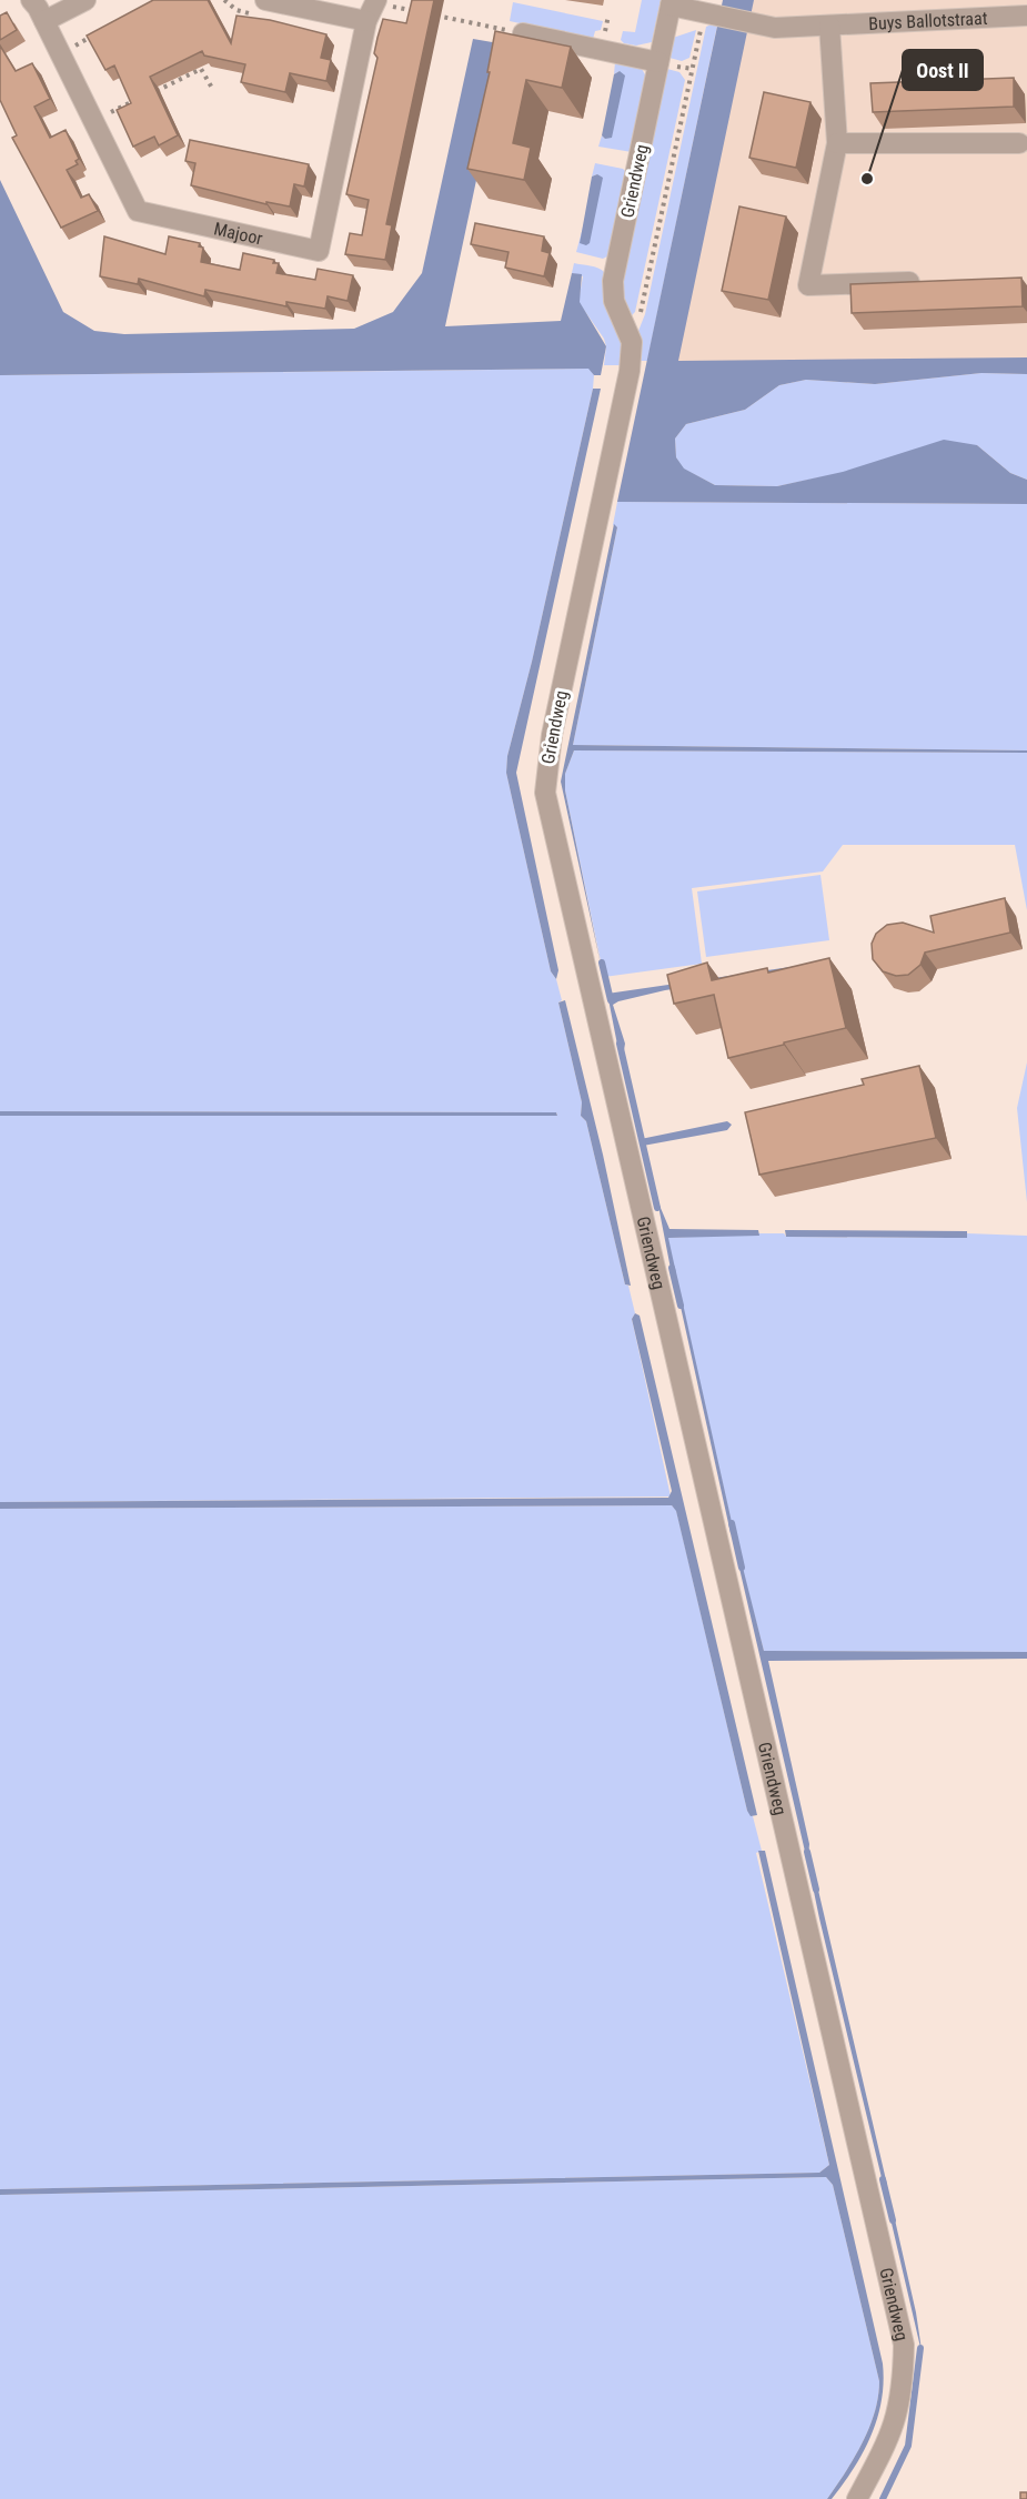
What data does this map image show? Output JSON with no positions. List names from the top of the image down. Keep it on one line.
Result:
{"streets":{"street":["Buys Ballotstraat","Griendweg","Majoor"]},"crossings":[["Buys Ballotstraat","Griendweg"]],"places":["Oost II"]}
